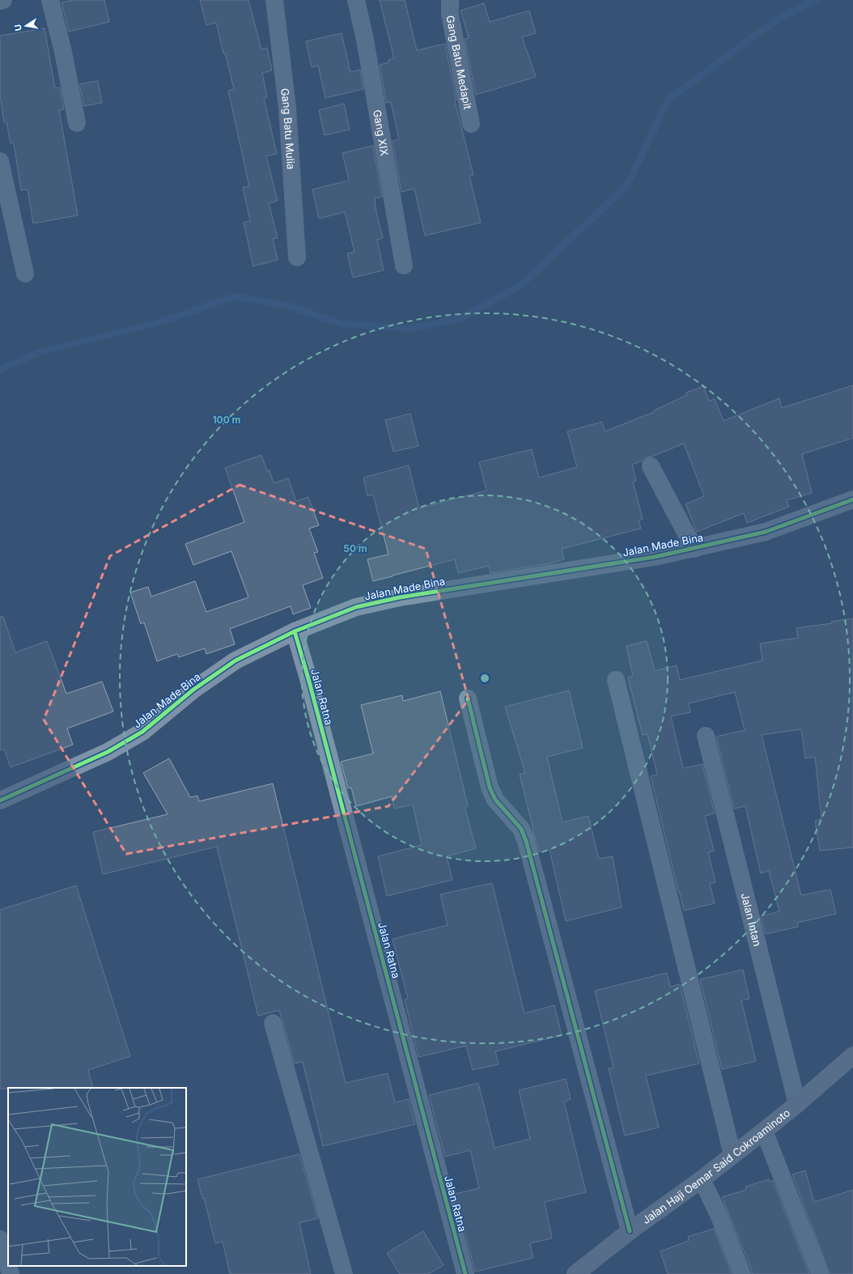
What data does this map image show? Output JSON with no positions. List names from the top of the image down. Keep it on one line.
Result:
{"streets":{"highway":["Jalan Haji Oemar Said Cokroaminoto"],"street":["Gang Batu Medapit","Gang Batu Mulia","Gang XIX","Jalan Made Bina","Jalan Ratna","Jalan Intan"]},"crossings":[["Jalan Made Bina","Jalan Ratna"],["Jalan Intan","Jalan Haji Oemar Said Cokroaminoto"]],"north":"left","rings":["100 m","50 m"]}
